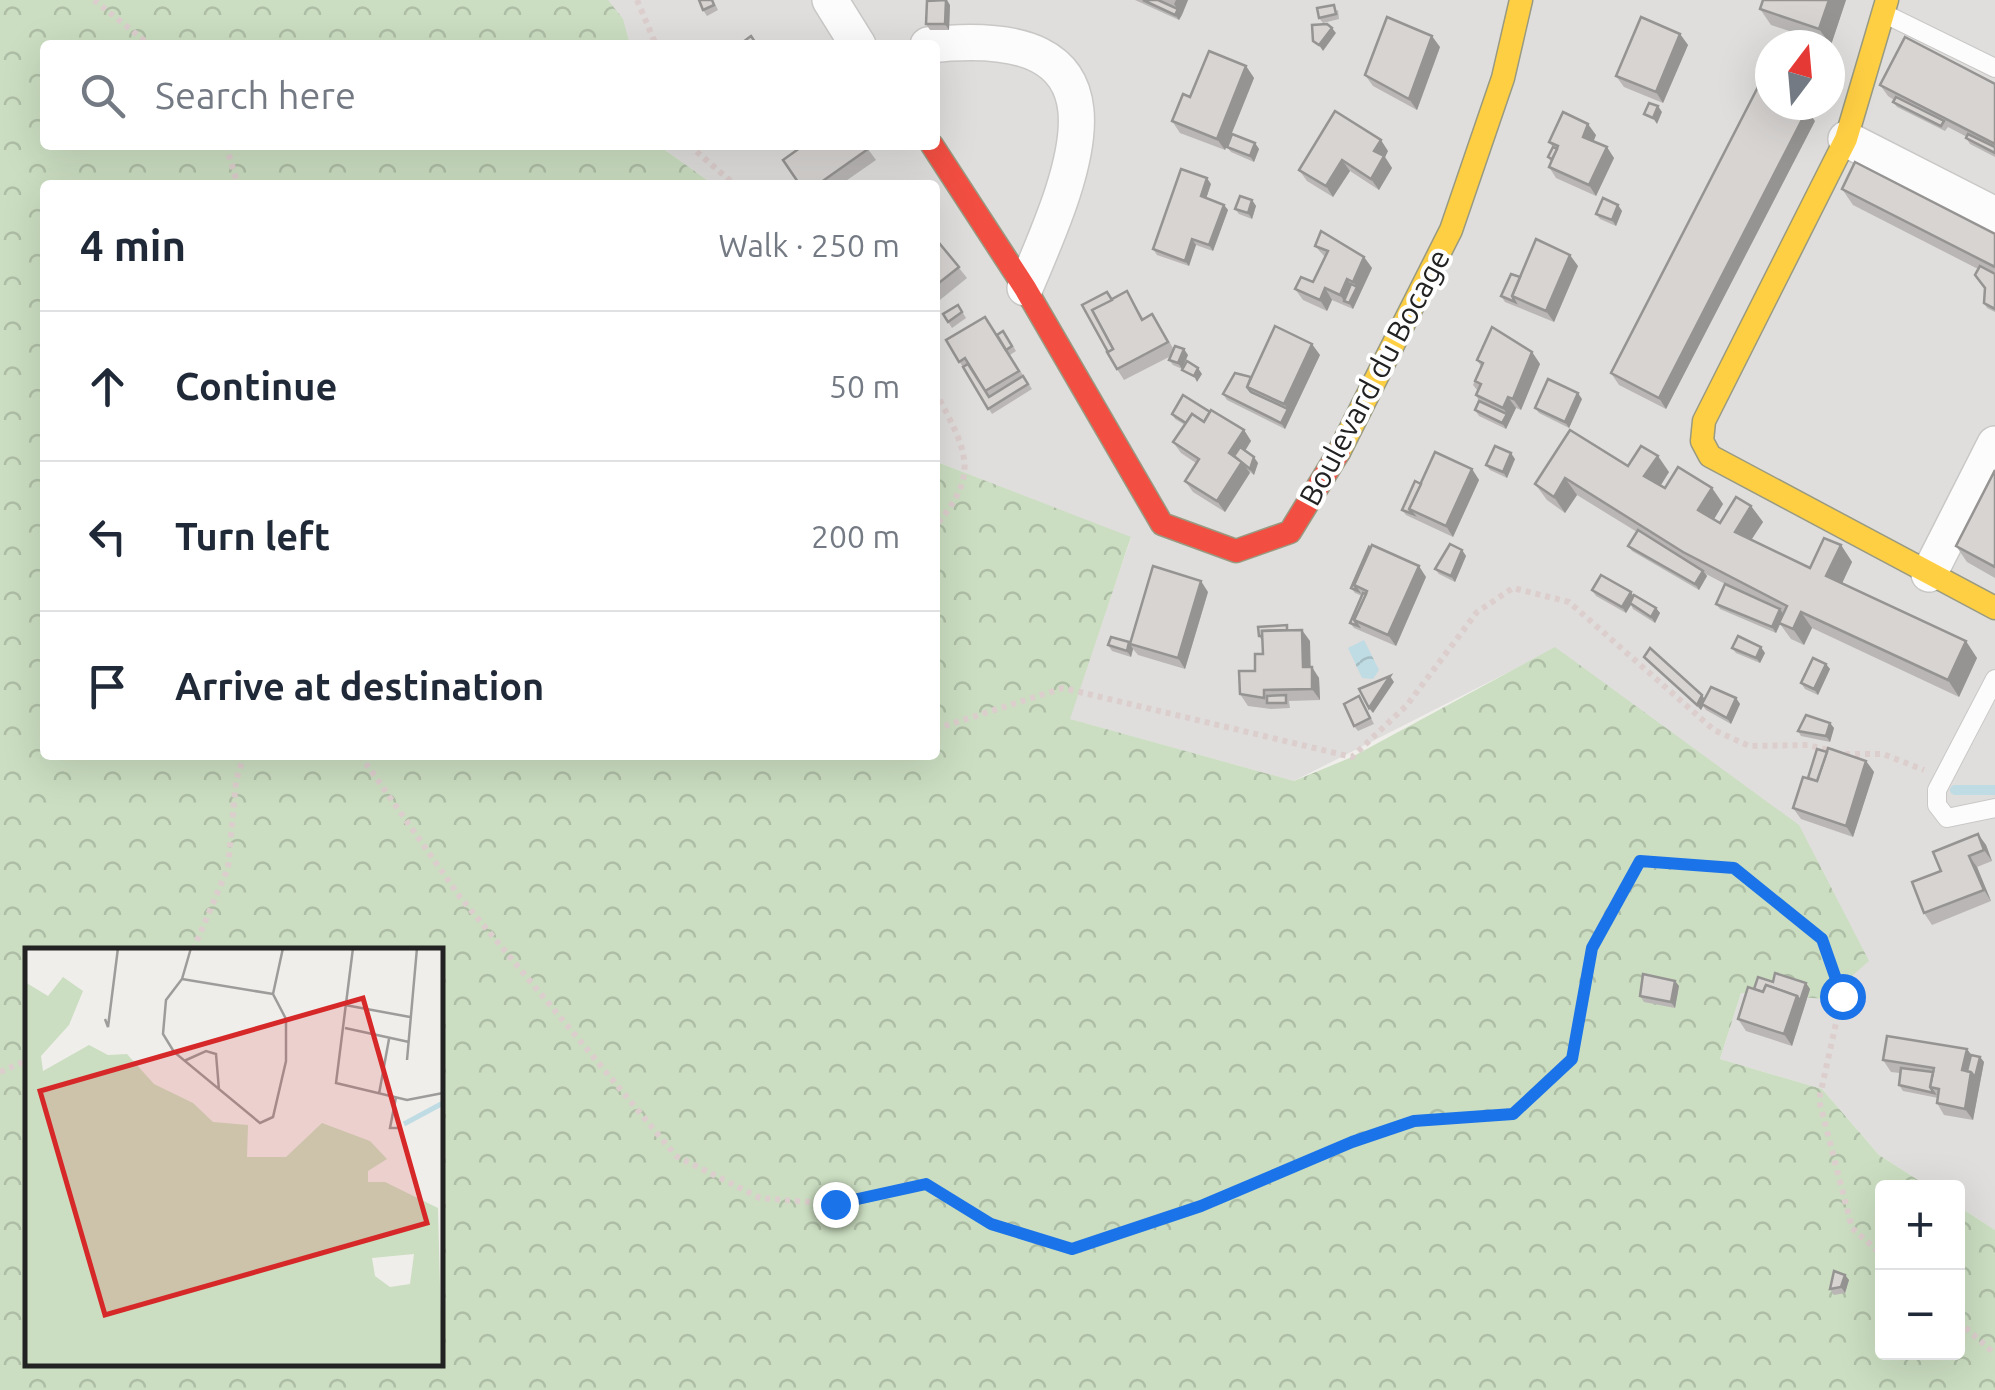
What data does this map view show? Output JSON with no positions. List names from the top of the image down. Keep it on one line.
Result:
{"streets":{"street":["Boulevard du Bocage"]},"north":"top","page":{"search":"Search here","heading":["4 min","Walk · 250 m"],"list":[["Continue","50 m"],["Turn left","200 m"],"Arrive at destination"],"map_buttons":["+","−"]}}
